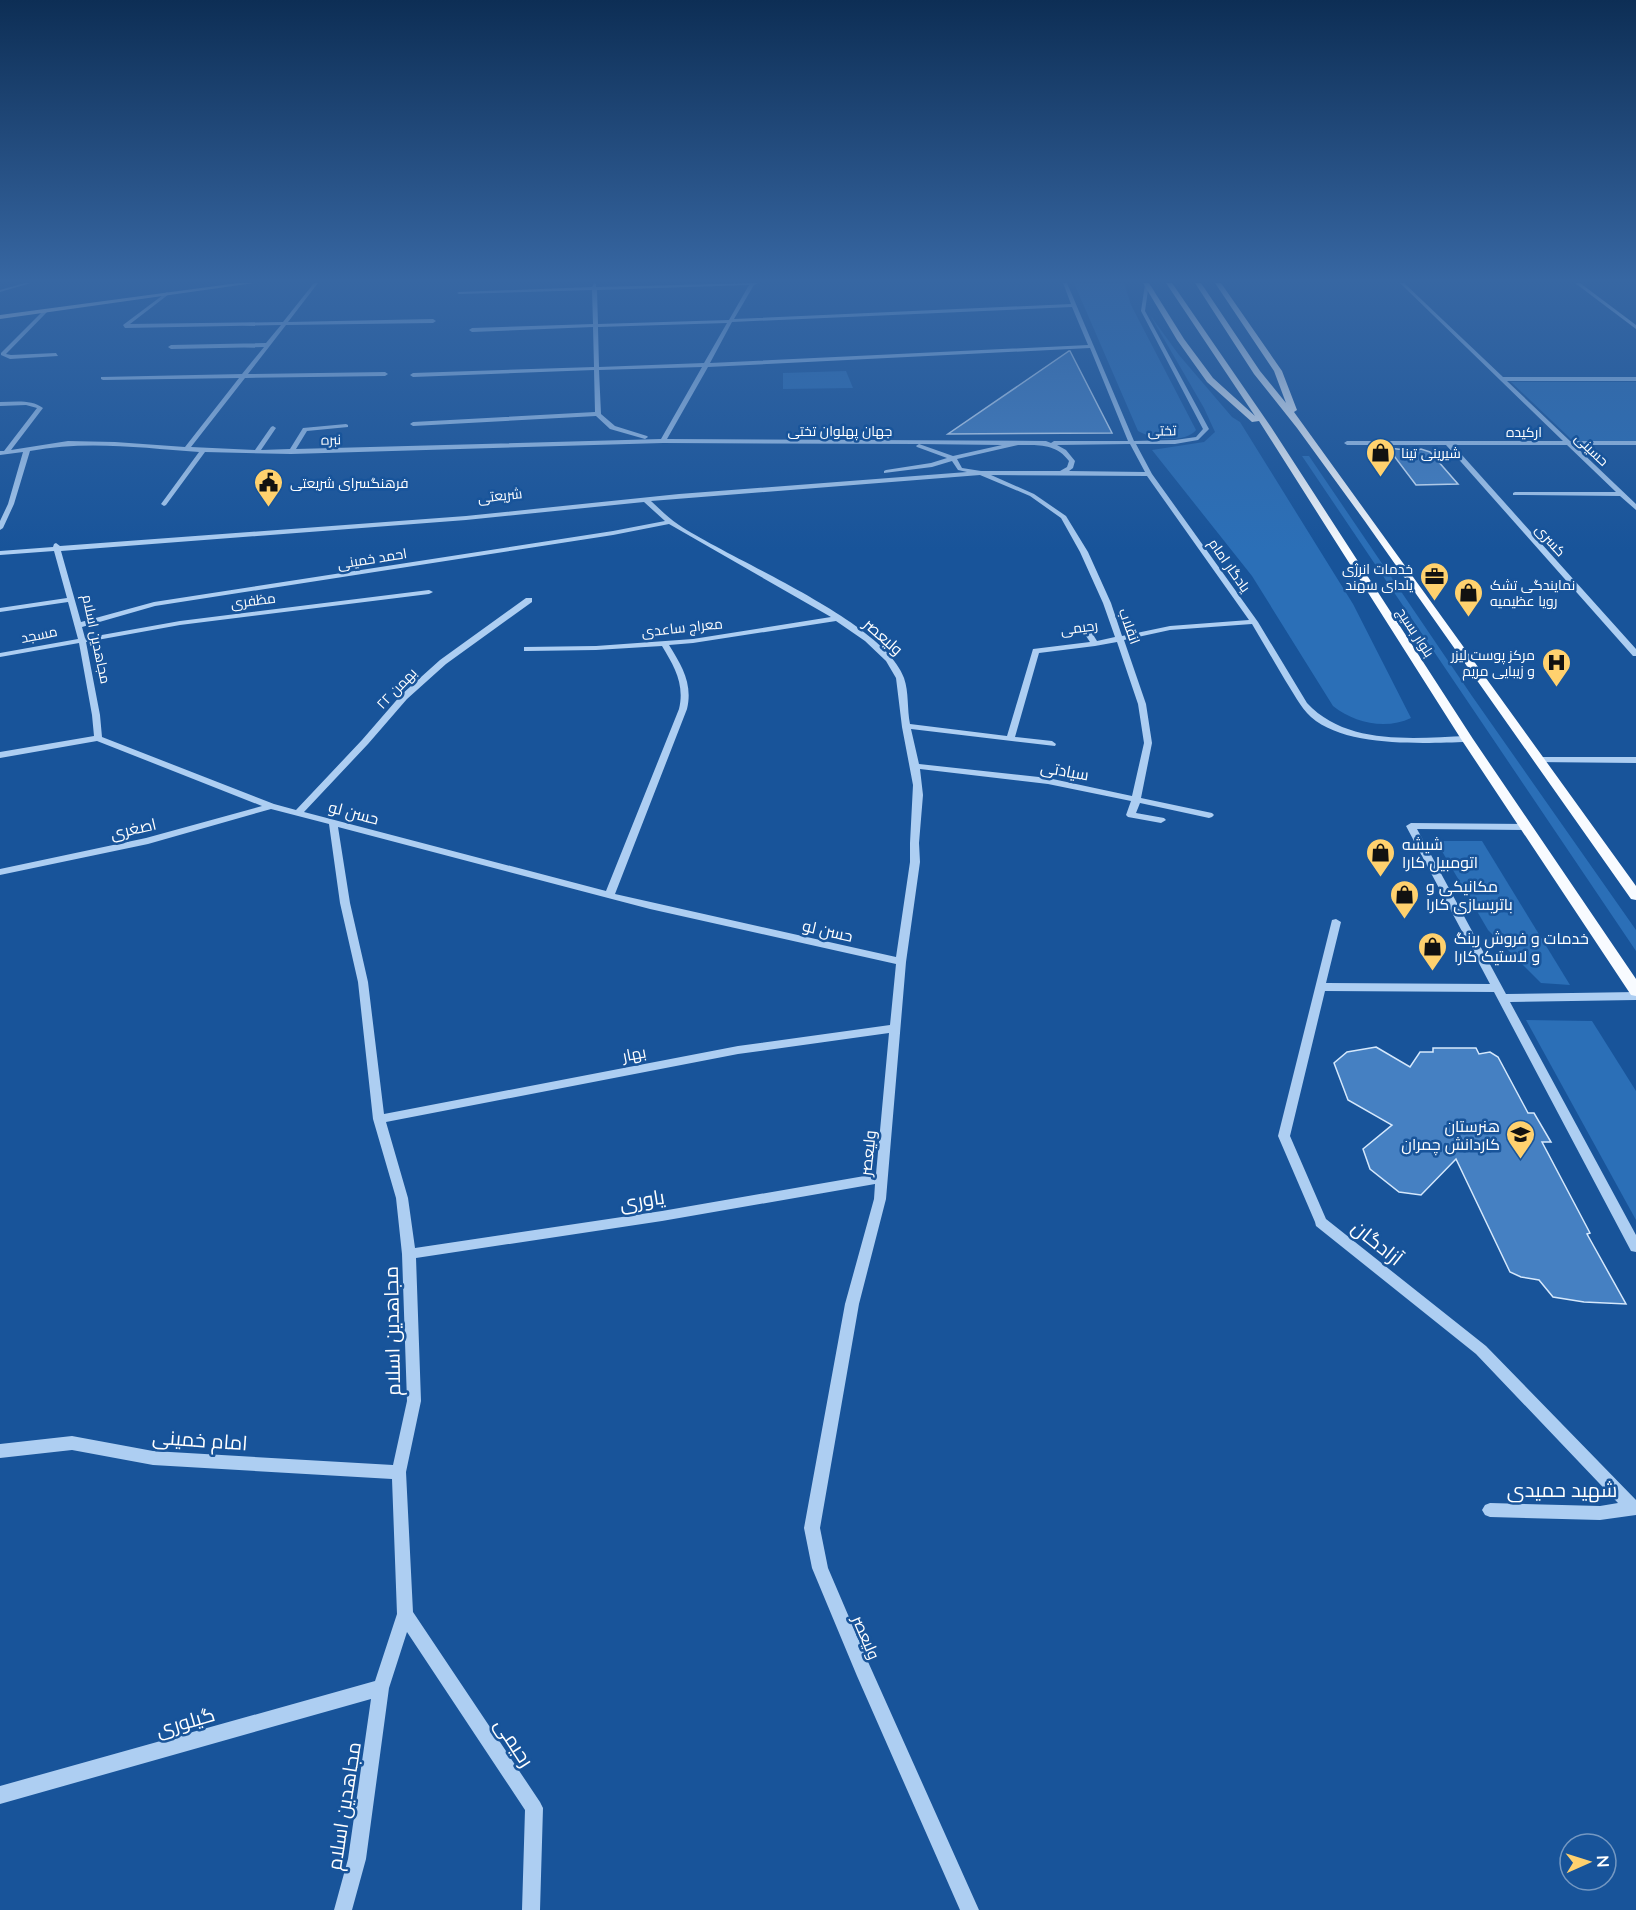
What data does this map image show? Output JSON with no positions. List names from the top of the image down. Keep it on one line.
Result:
{"streets":{"main road":["بلوار بسیج"],"street":["جهان پهلوان تختی","تختی","ارکیده","نبره","حسینی","شریعتی","کسری","احمد خمینی","یادگار امام","مظفری","انقلاب","معراج ساعدی","رحیمی","مسجد","ولیعصر","مجاهدین اسلام","۲۲ بهمن","سیادتی","حسن لو","اصغری","بهار","یاوری","آزادگان","امام خمینی","شهید حمیدی","گیلوری"]},"crossings":[["جهان پهلوان تختی","نبره"],["جهان پهلوان تختی","شریعتی"],["تختی","یادگار امام"],["ارکیده","حسینی"],["ارکیده","کسری"],["شریعتی","یادگار امام"],["شریعتی","انقلاب"],["شریعتی","ولیعصر"],["شریعتی","مجاهدین اسلام"],["احمد خمینی","ولیعصر"],["احمد خمینی","مجاهدین اسلام"],["یادگار امام","رحیمی"],["یادگار امام","بلوار بسیج"],["مظفری","مسجد"],["مظفری","مجاهدین اسلام"],["انقلاب","رحیمی"],["انقلاب","سیادتی"],["معراج ساعدی","ولیعصر"],["رحیمی","مجاهدین اسلام"],["مسجد","مجاهدین اسلام"],["ولیعصر","سیادتی"],["ولیعصر","حسن لو"],["ولیعصر","بهار"],["ولیعصر","یاوری"],["مجاهدین اسلام","حسن لو"],["مجاهدین اسلام","بهار"],["مجاهدین اسلام","یاوری"],["مجاهدین اسلام","امام خمینی"],["مجاهدین اسلام","گیلوری"],["۲۲ بهمن","حسن لو"],["حسن لو","اصغری"],["آزادگان","شهید حمیدی"]],"places":{"shop":["شیرینی تینا","نمایندگی تشک رویا عظیمیه","شیشه اتومبیل کارا","مکانیکی و باتریسازی کارا","خدمات و فروش رینگ و لاستیک کارا"],"public building":["فرهنگسرای شریعتی"],"office":["خدمات انرژی یلدای سهند"],"hospital":["مرکز پوست لیزر و زیبایی مریم"],"school or university":["هنرستان کاردانش چمران"]},"north":"right"}
